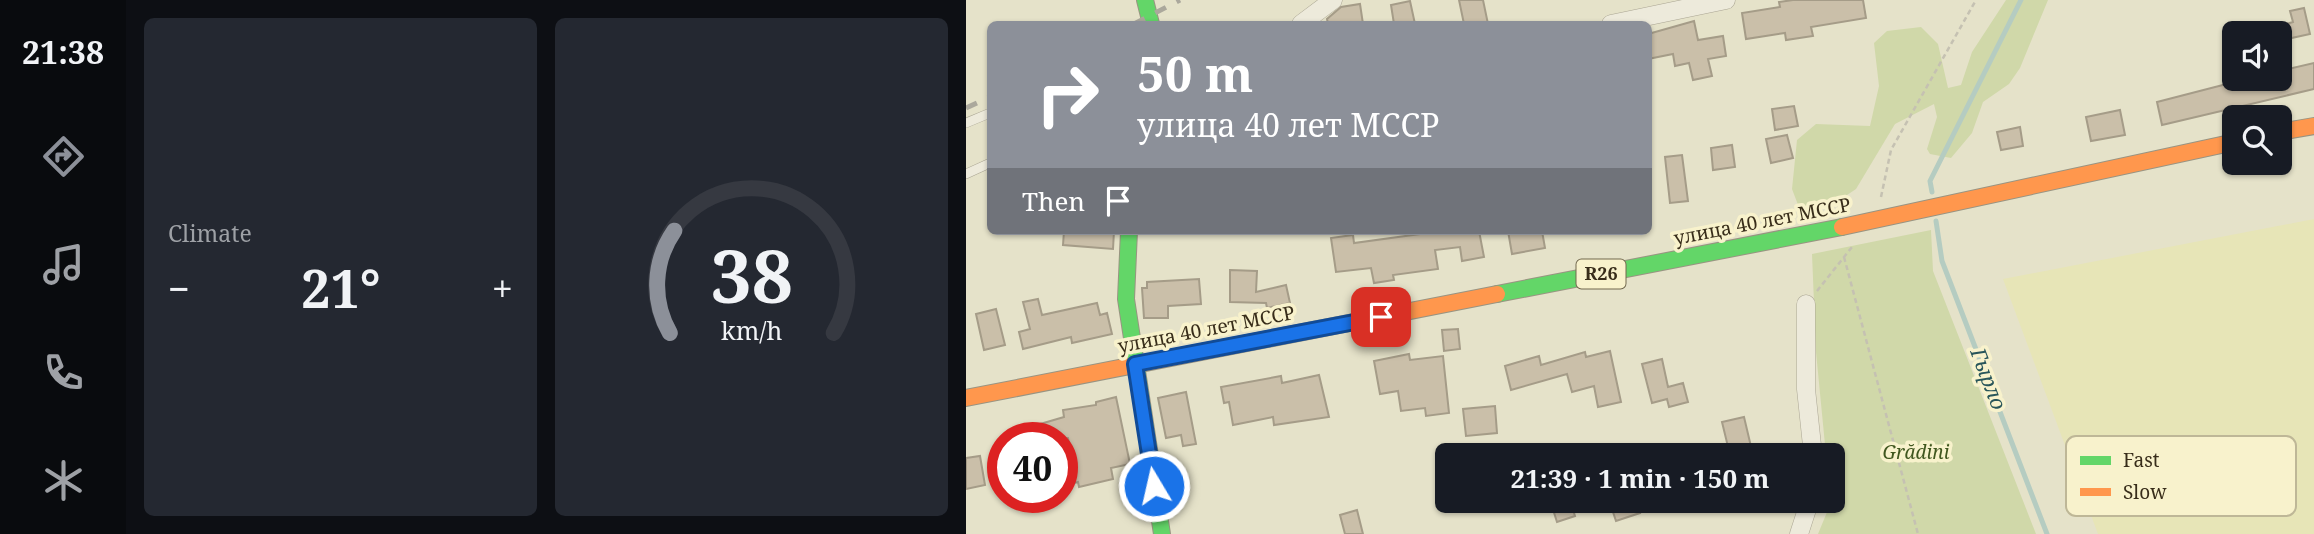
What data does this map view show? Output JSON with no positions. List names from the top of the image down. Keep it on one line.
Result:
{"streets":{"main road":["улица 40 лет МССР","R26"]},"water":["Гырло"],"parks":["Grădini"],"legend":["Fast","Slow"],"page":{"tabs":"21:38","tile":"Climate","turn":["50 m","улица 40 лет МССР"],"then":"Then","heat":["−","21°","+"],"limit":"40","trip":"21:39 · 1 min · 150 m","gauge":["38","km/h"]}}
